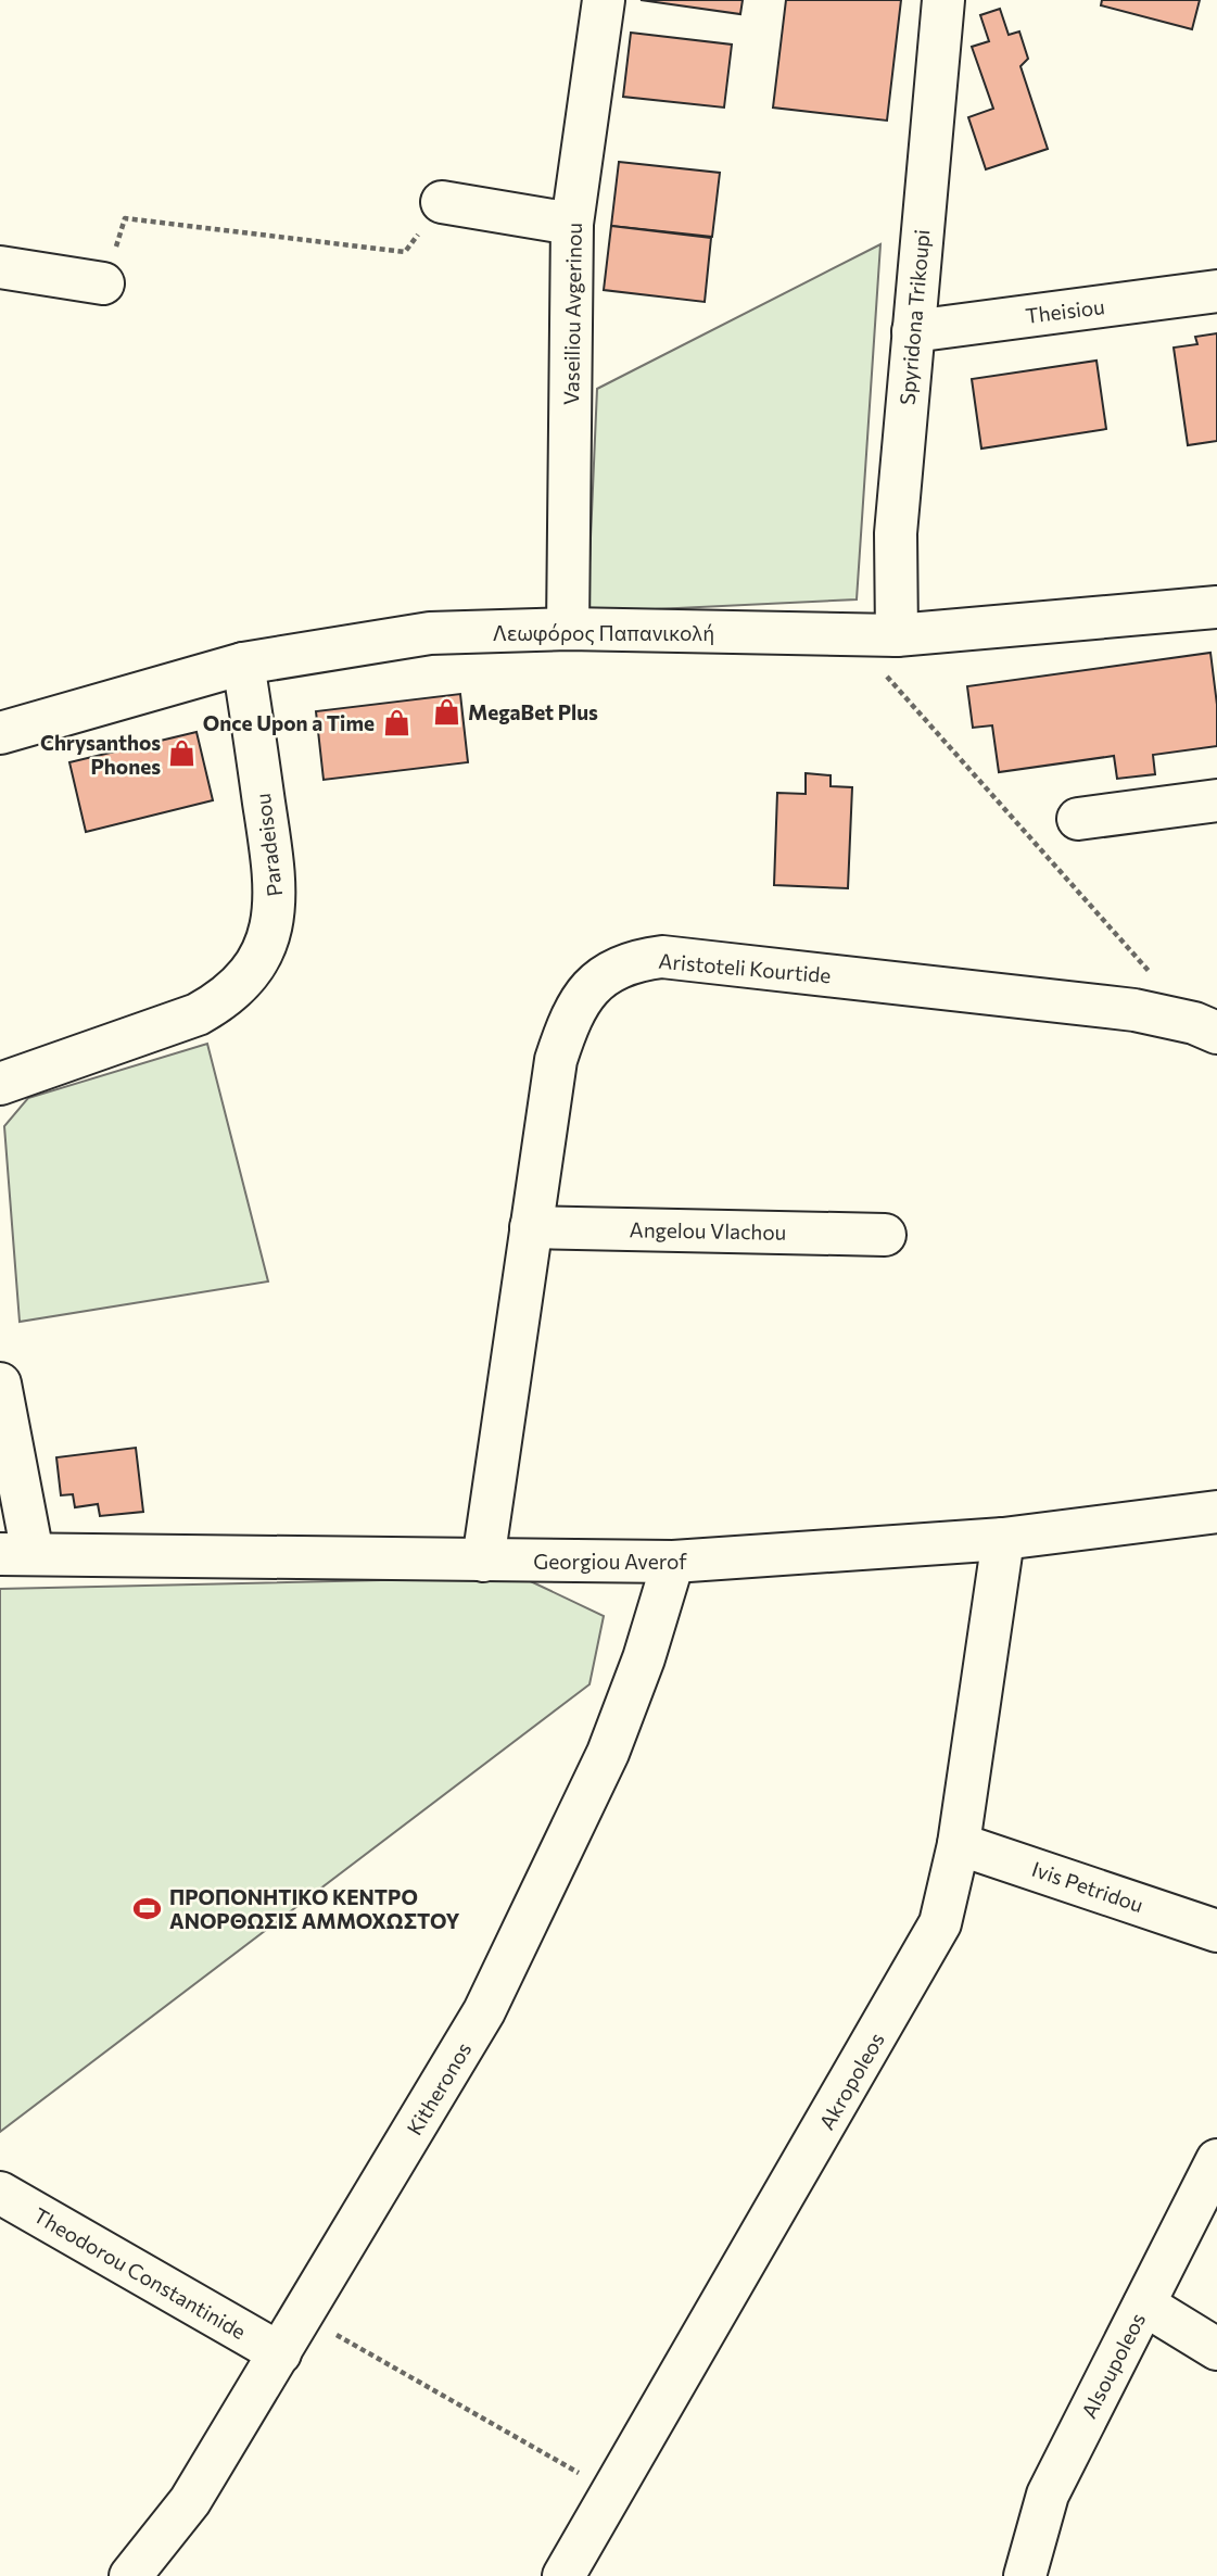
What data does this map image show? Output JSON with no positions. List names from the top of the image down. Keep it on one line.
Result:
{"streets":{"street":["Theisiou","Vaseiliou Avgerinou","Spyridona Trikoupi","Λεωφόρος Παπανικολή","Paradeisou","Aristoteli Kourtide","Angelou Vlachou","Georgiou Averof","Ivis Petridou","Akropoleos","Kitheronos","Theodorou Constantinide","Alsoupoleos"]},"crossings":[["Theisiou","Spyridona Trikoupi"],["Vaseiliou Avgerinou","Λεωφόρος Παπανικολή"],["Spyridona Trikoupi","Λεωφόρος Παπανικολή"],["Λεωφόρος Παπανικολή","Paradeisou"],["Aristoteli Kourtide","Angelou Vlachou"],["Aristoteli Kourtide","Georgiou Averof"],["Georgiou Averof","Akropoleos"],["Georgiou Averof","Kitheronos"],["Ivis Petridou","Akropoleos"],["Kitheronos","Theodorou Constantinide"]],"places":{"shop":["MegaBet Plus","Once Upon a Time","Chrysanthos Phones"],"sports":["ΠΡΟΠΟΝΗΤΙΚΟ ΚΕΝΤΡΟ ΑΝΟΡΘΩΣΙΣ ΑΜΜΟΧΩΣΤΟΥ"]}}
